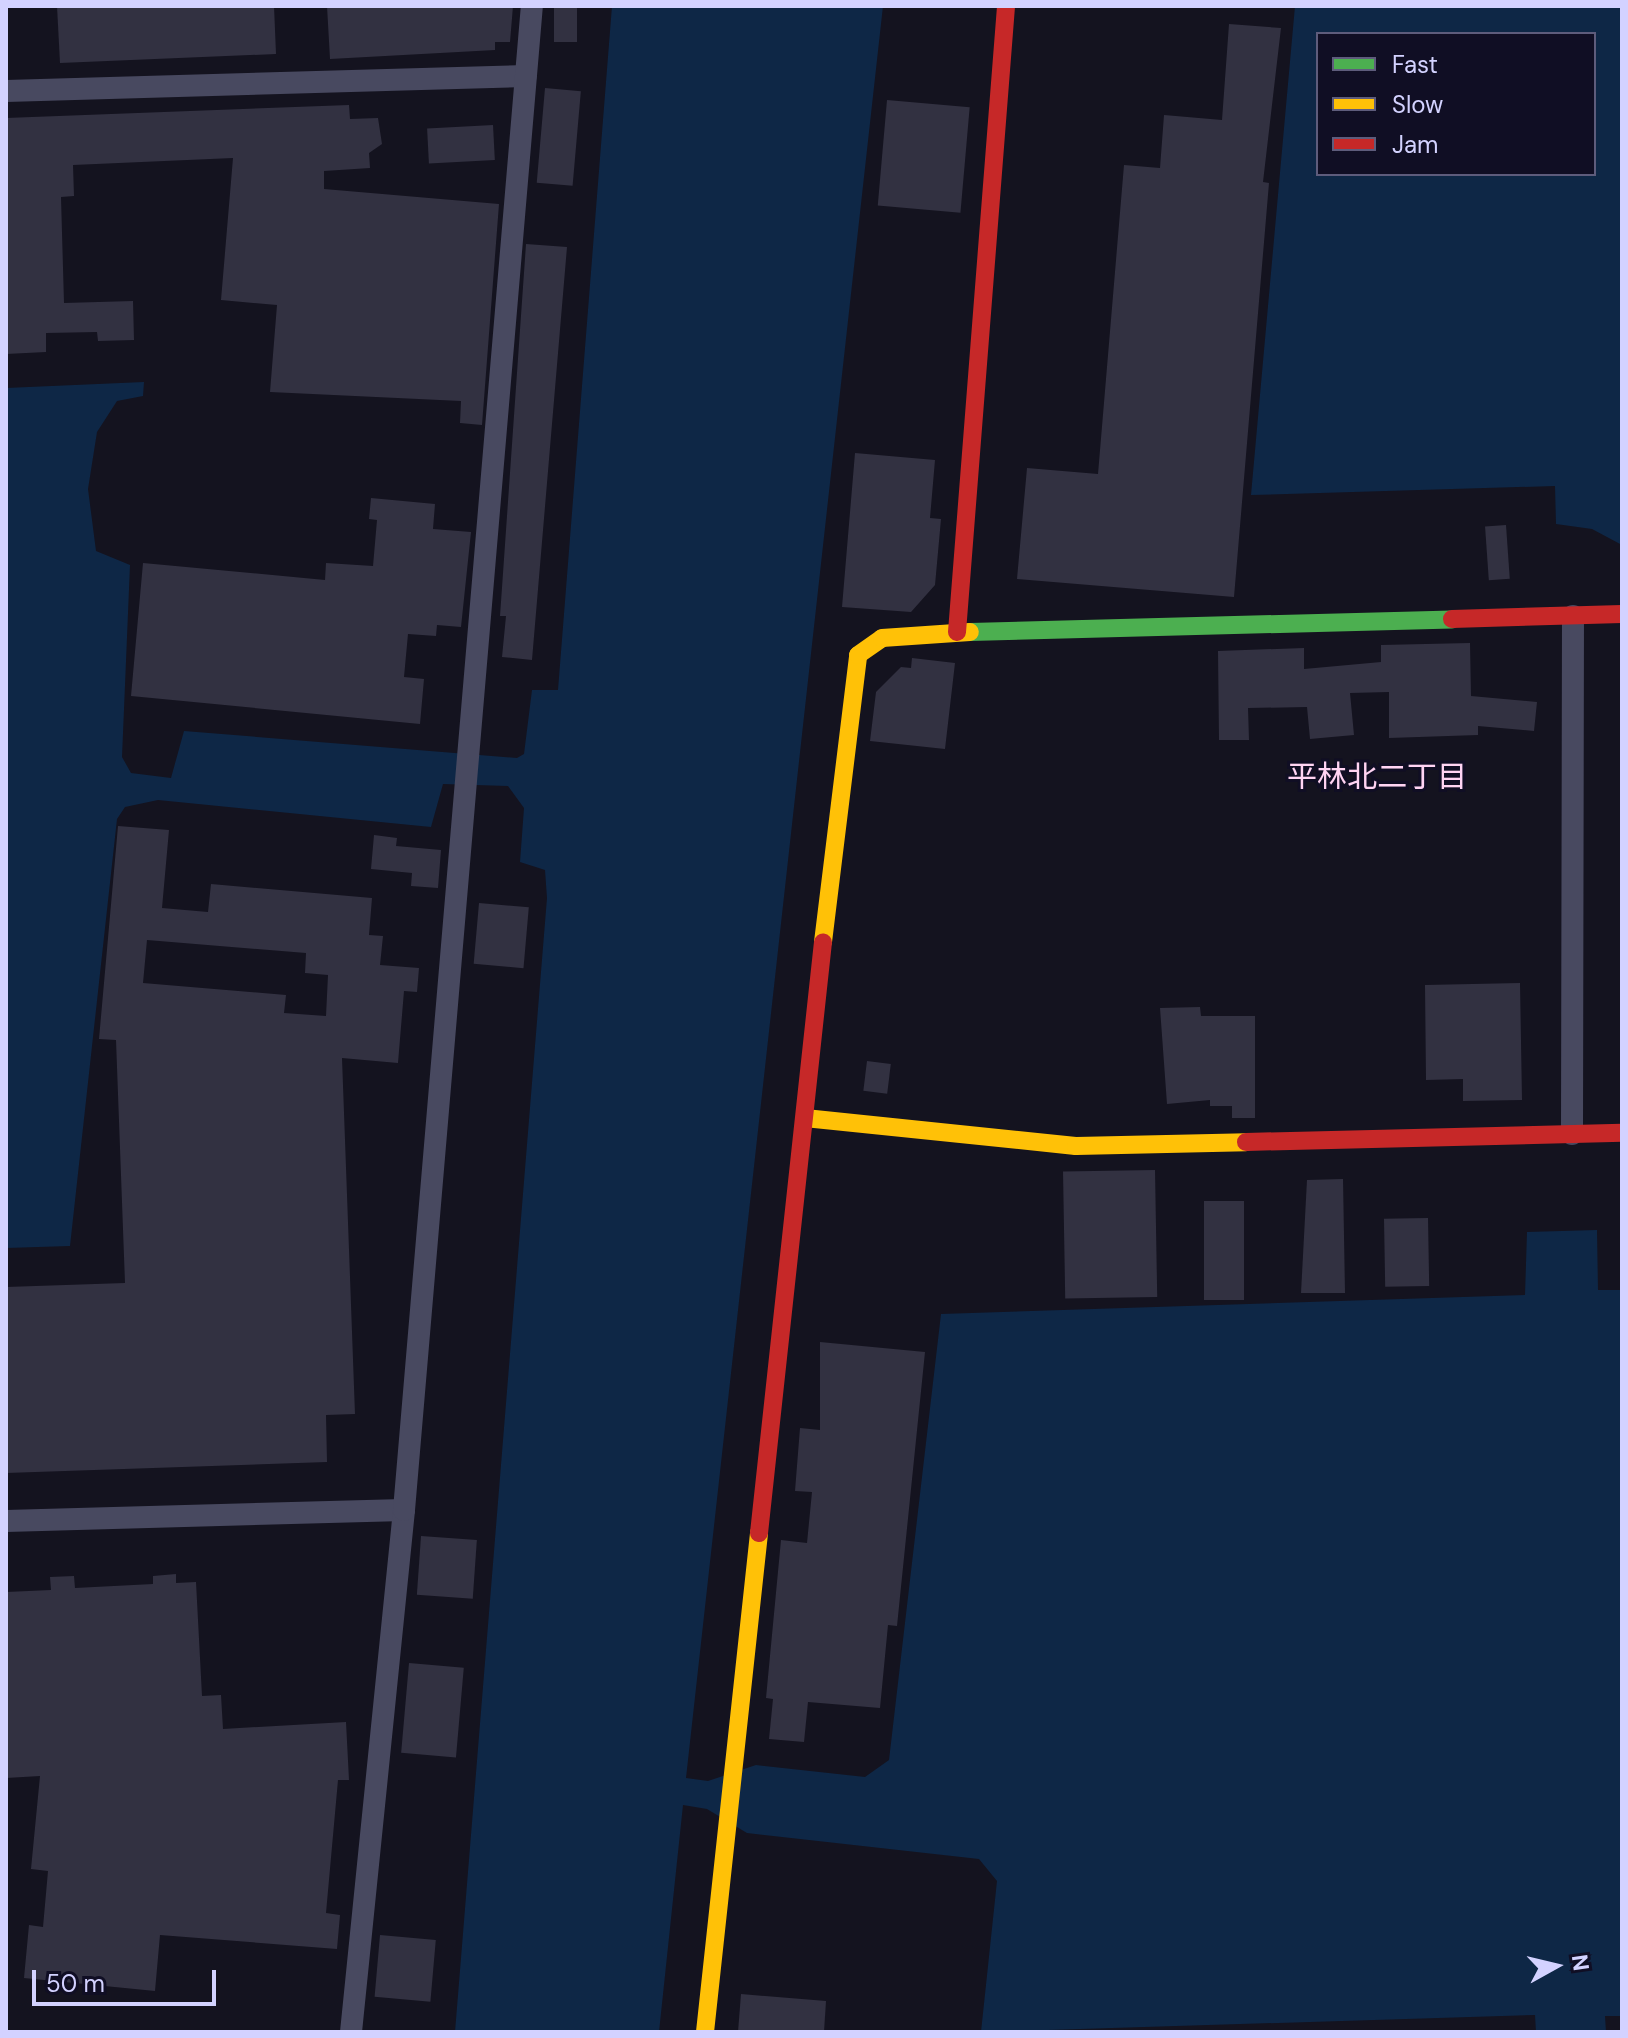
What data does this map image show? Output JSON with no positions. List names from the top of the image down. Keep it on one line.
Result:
{"districts":["平林北二丁目"],"legend":["Fast","Slow","Jam"],"scale_bar":"50 m","north":"right"}
